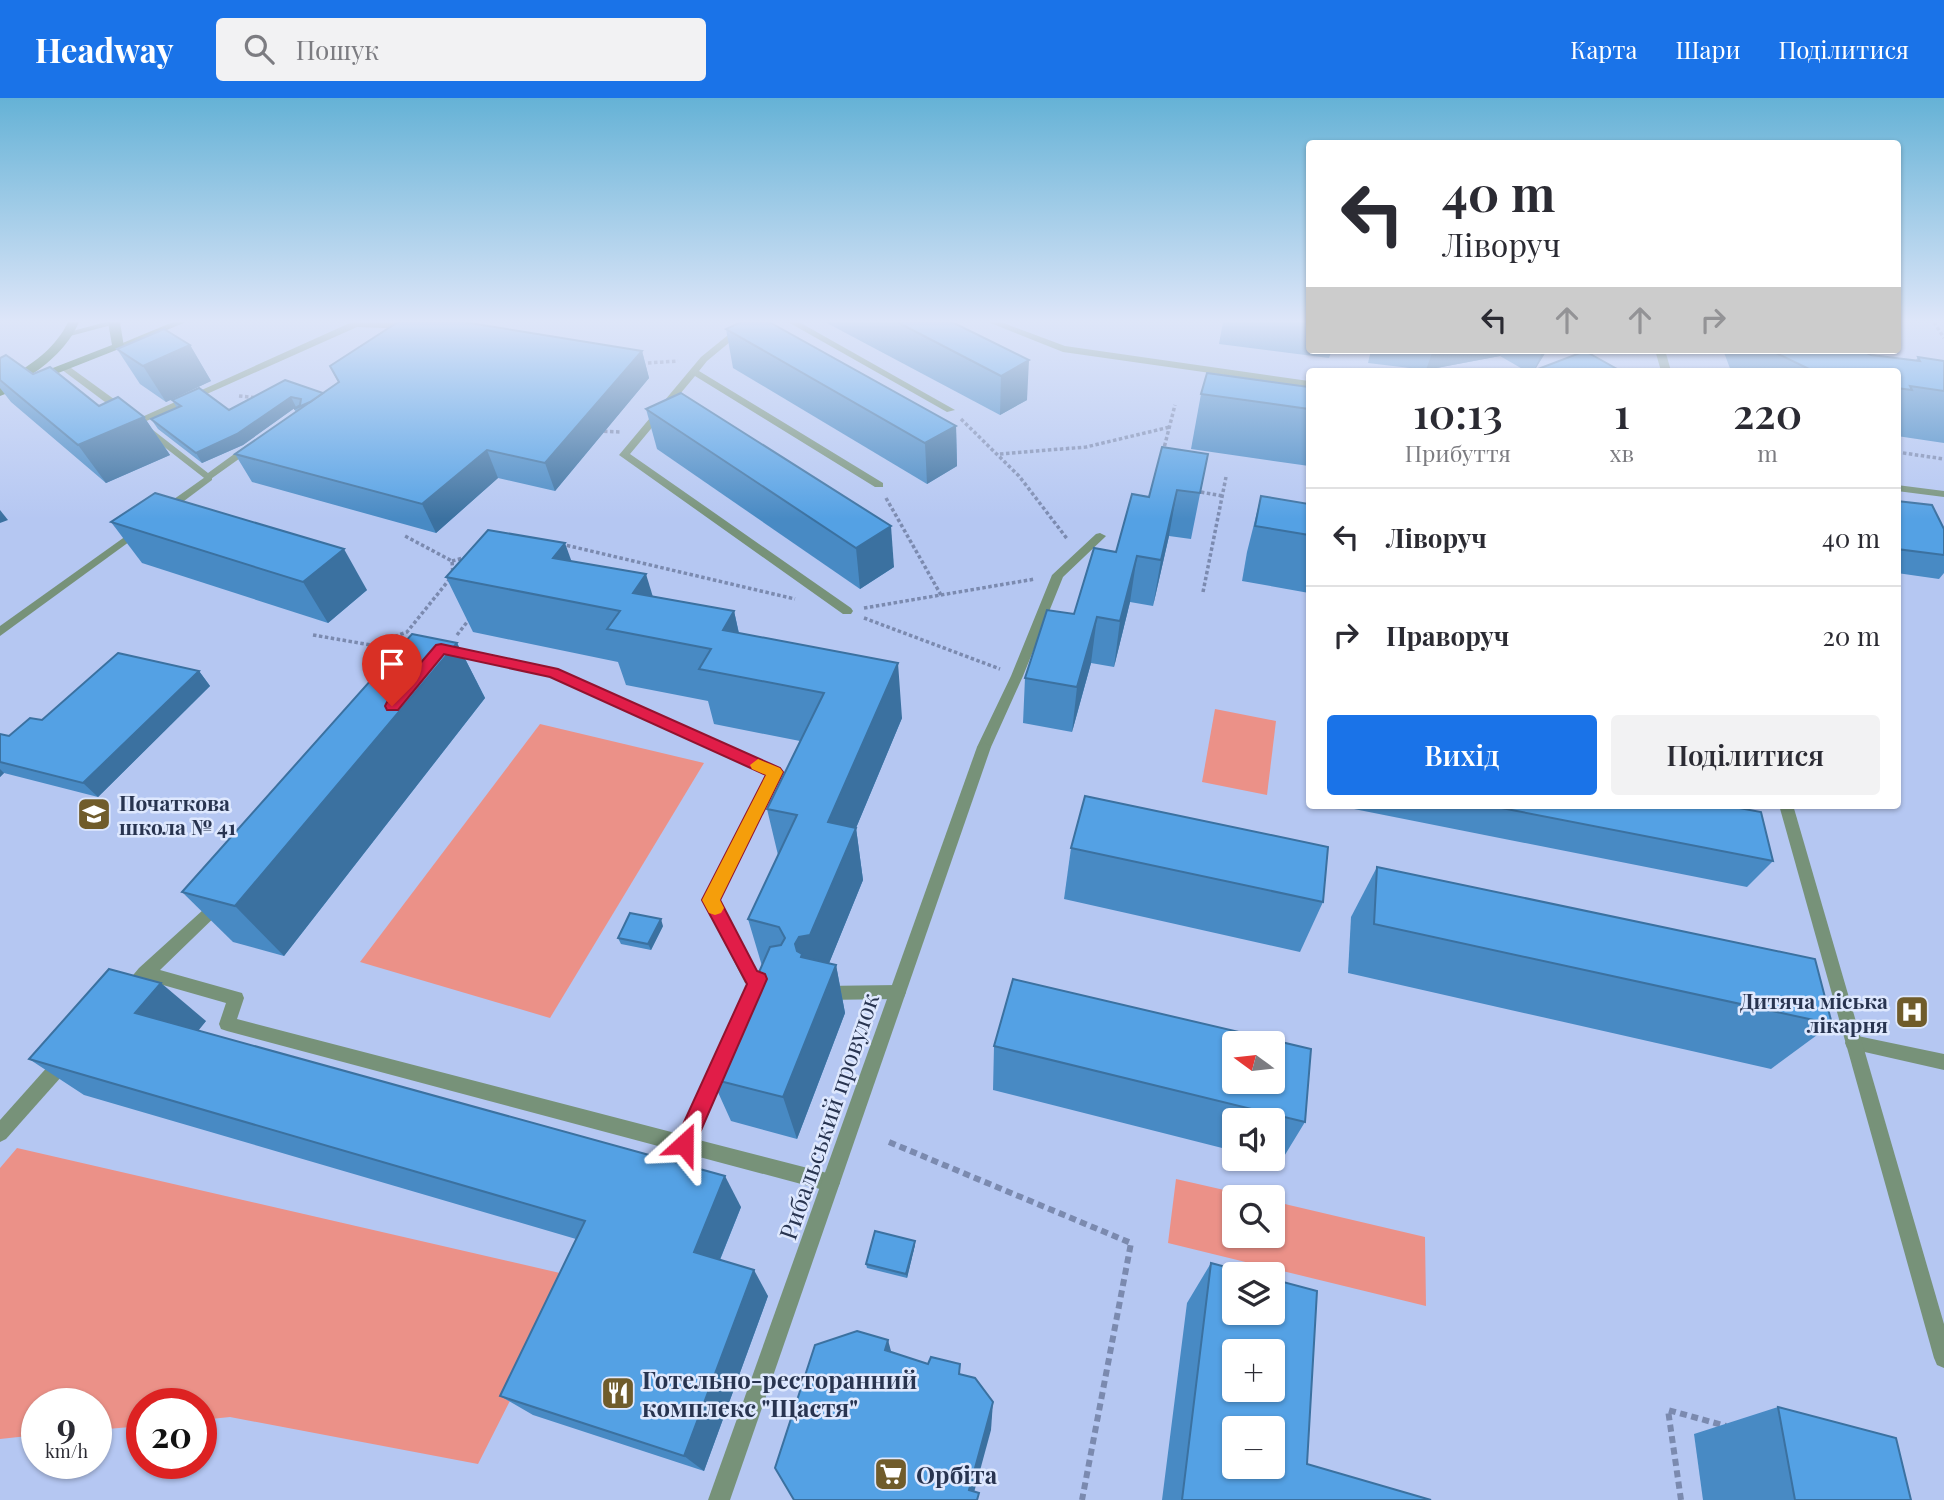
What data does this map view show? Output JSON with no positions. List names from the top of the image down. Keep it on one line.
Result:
{"streets":{"street":["Рибальський провулок"]},"places":{"school or university":["Початкова школа № 41"],"hospital":["Дитяча міська лікарня"],"restaurant":["Готельно-ресторанний комплекс \"Щастя\""],"supermarket":["Орбіта"]},"north":"left","page":{"header":"Headway","search":"Пошук","nav":["Карта","Шари","Поділитися"],"turn":["40 m","Ліворуч"],"eta":["10:13","Прибуття","1","хв","220","m"],"list":[{"name":"Ліворуч","value":"40 m"},{"name":"Праворуч","value":"20 m"}],"buttons":["Вихід","Поділитися"],"map_buttons":["+","−"],"speed":"9 km/h","limit":"20"}}
